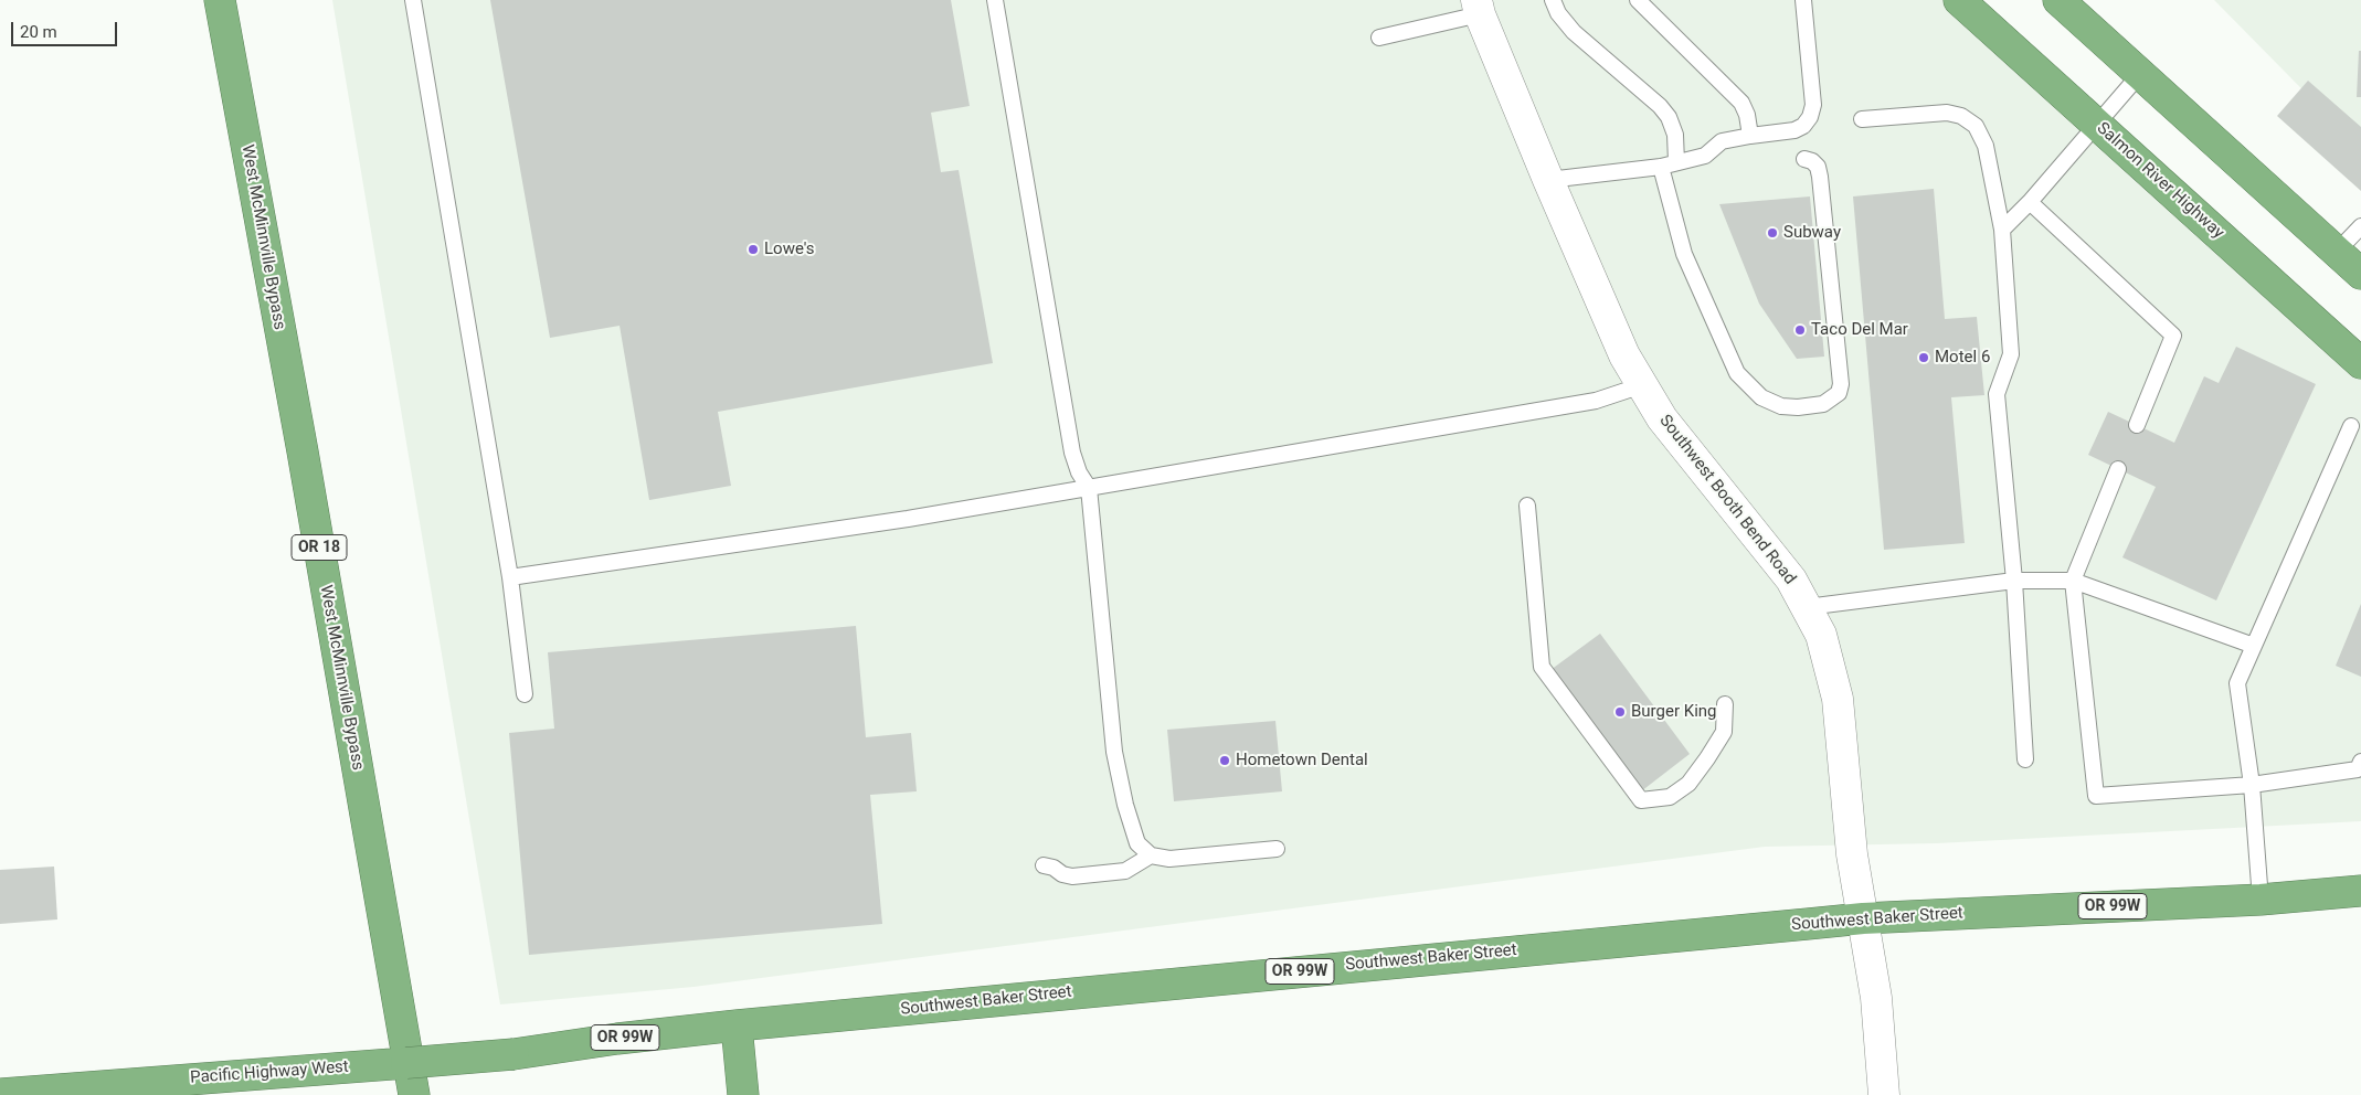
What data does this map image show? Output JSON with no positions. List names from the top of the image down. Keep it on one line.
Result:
{"streets":{"highway":["Salmon River Highway","West McMinnville Bypass","OR 18","OR 99W","Southwest Baker Street","Pacific Highway West"],"street":["Southwest Booth Bend Road"]},"crossings":[["Southwest Booth Bend Road","Southwest Baker Street"],["Southwest Baker Street","Pacific Highway West"]],"places":["Subway","Lowe's","Taco Del Mar","Motel 6","Burger King","Hometown Dental"],"scale_bar":"20 m"}
